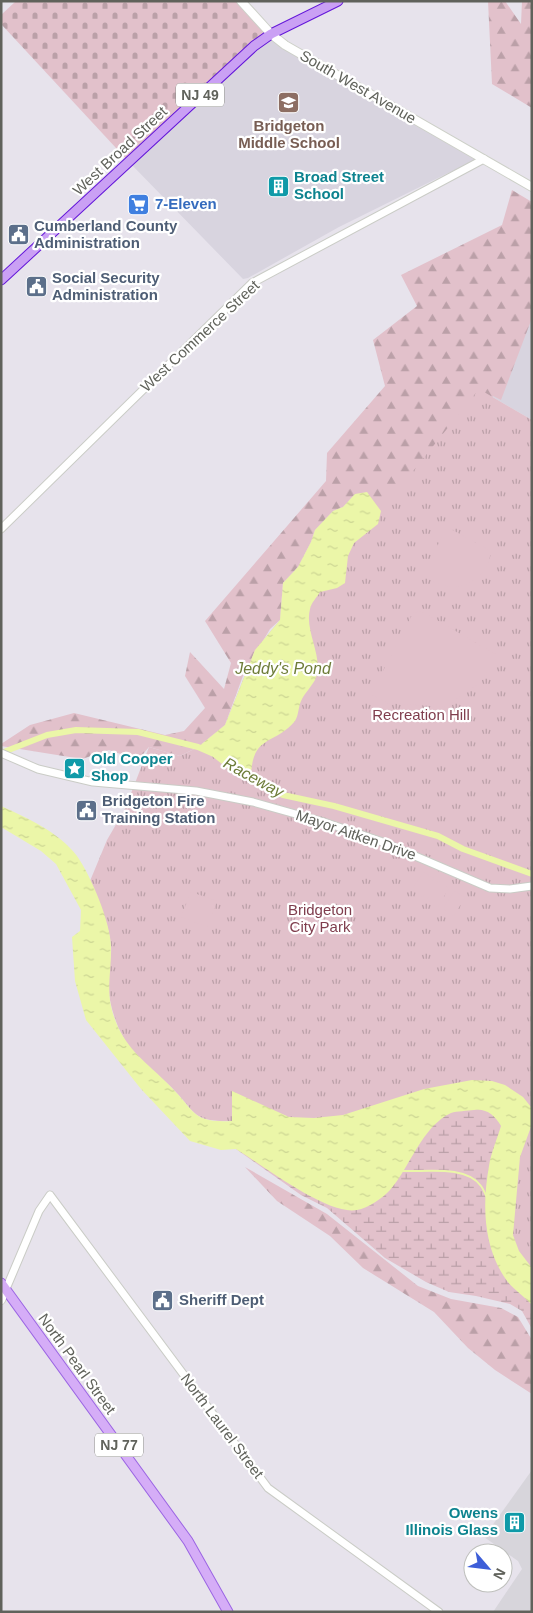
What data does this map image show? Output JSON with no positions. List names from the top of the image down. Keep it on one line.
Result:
{"streets":{"highway":["NJ 49","West Broad Street"],"main road":["South West Avenue","North Pearl Street","NJ 77"],"street":["West Commerce Street","Mayor Aitken Drive","North Laurel Street"]},"crossings":[["South West Avenue","West Broad Street"],["South West Avenue","West Commerce Street"],["North Pearl Street","North Laurel Street"]],"water":["Jeddy's Pond","Raceway"],"parks":["Recreation Hill","Bridgeton City Park"],"places":{"school or university":["Bridgeton Middle School"],"building":["Broad Street School","Owens Illinois Glass"],"supermarket":["7-Eleven"],"public building":["Cumberland County Administration","Social Security Administration","Bridgeton Fire Training Station","Sheriff Dept"],"place":["Old Cooper Shop"]},"north":"bottom right"}
